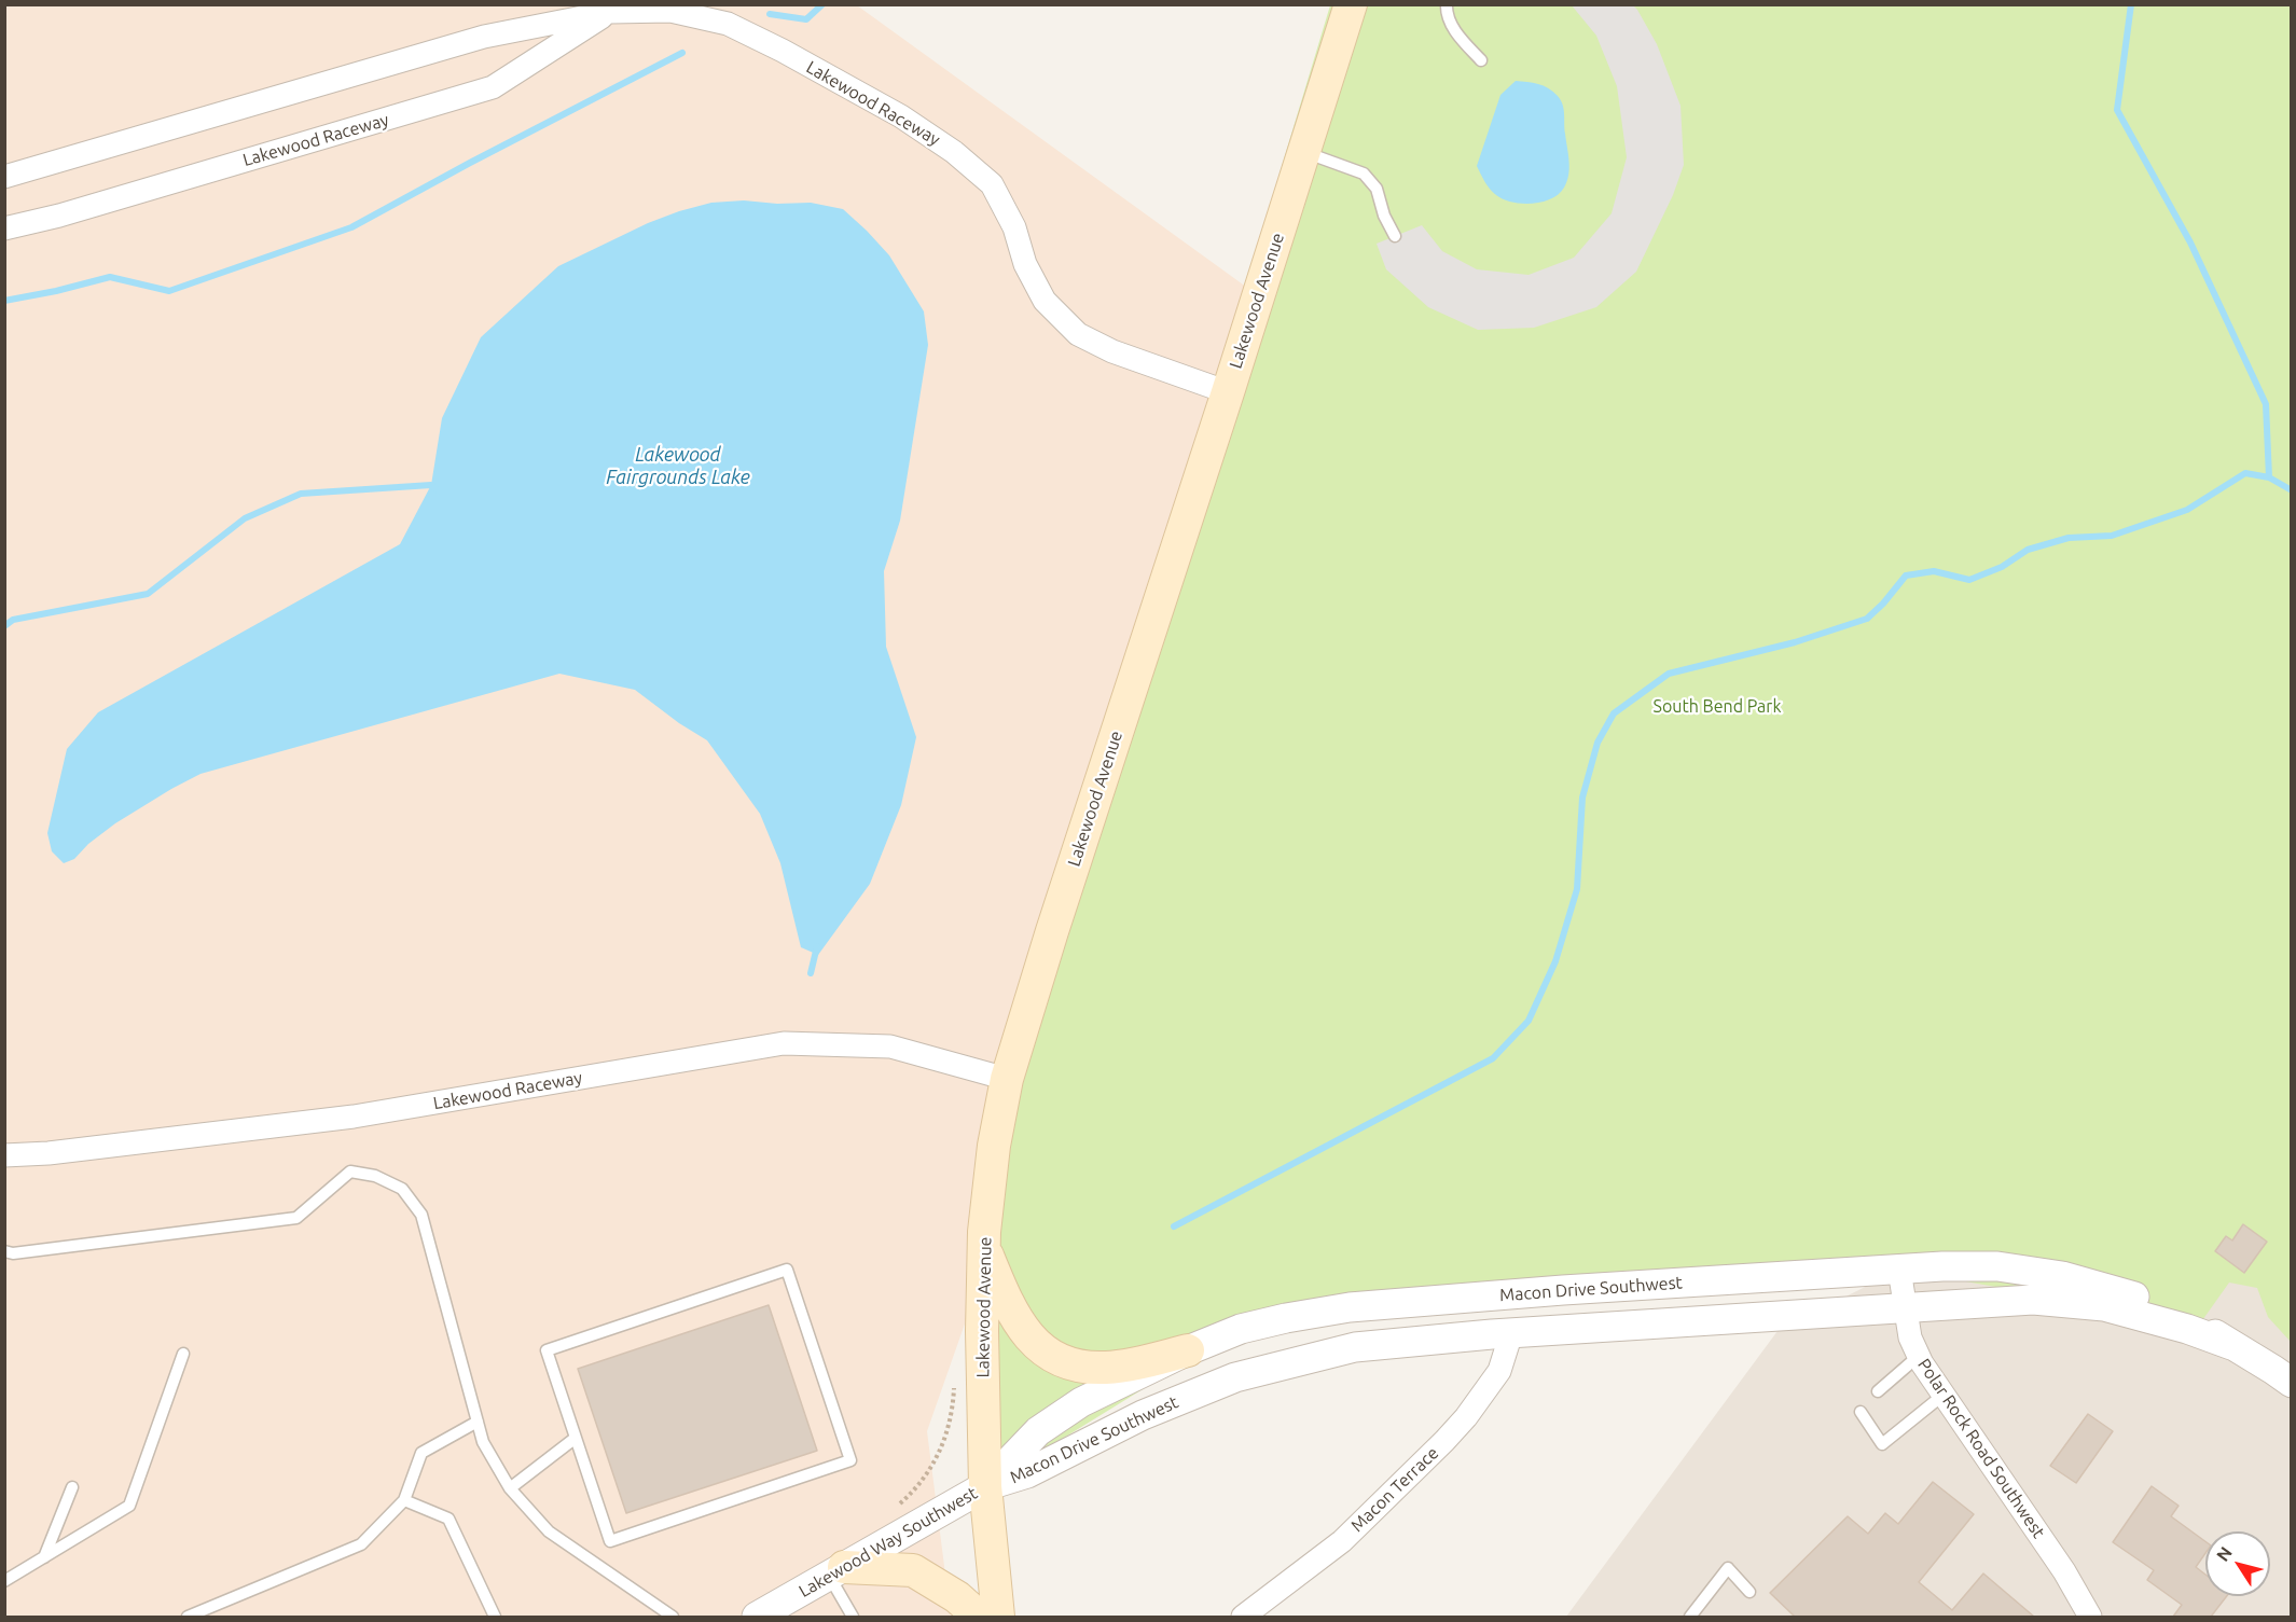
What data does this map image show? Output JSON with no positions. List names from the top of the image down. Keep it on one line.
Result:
{"streets":{"main road":["Lakewood Avenue"],"street":["Lakewood Raceway","Macon Drive Southwest","Polar Rock Road Southwest","Macon Terrace","Lakewood Way Southwest"]},"crossings":[["Lakewood Raceway","Lakewood Avenue"],["Lakewood Avenue","Macon Drive Southwest"],["Lakewood Avenue","Lakewood Way Southwest"],["Macon Drive Southwest","Polar Rock Road Southwest"],["Macon Drive Southwest","Macon Terrace"],["Macon Drive Southwest","Lakewood Way Southwest"]],"water":["Lakewood Fairgrounds Lake"],"parks":["South Bend Park"],"north":"top left"}
